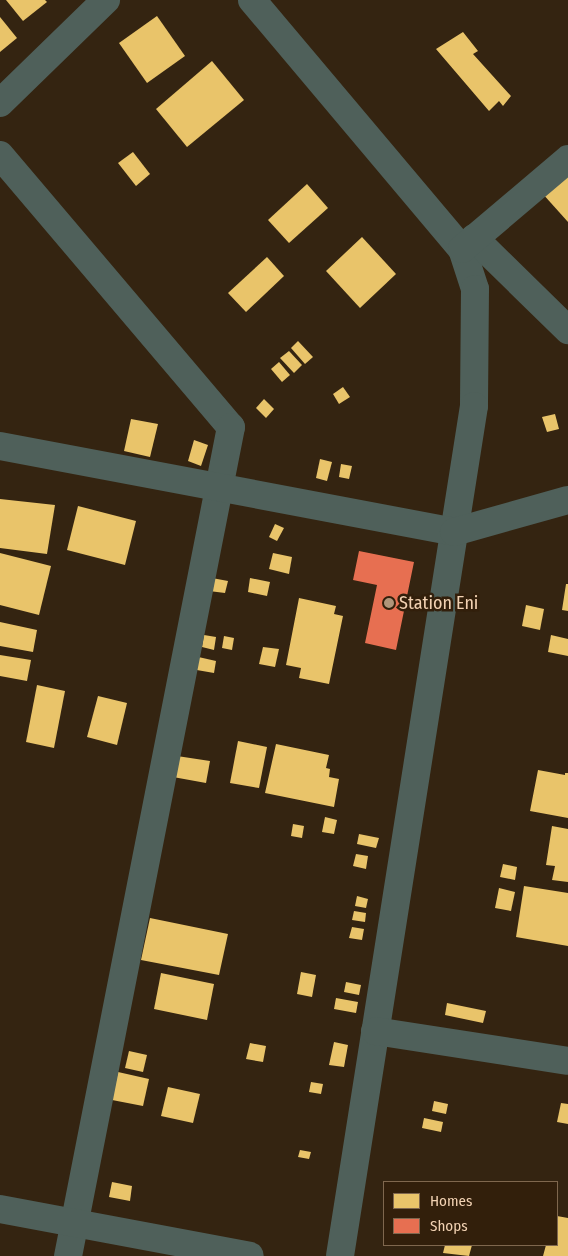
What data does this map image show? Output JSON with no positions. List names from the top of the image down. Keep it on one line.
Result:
{"places":["Station Eni"],"legend":["Homes","Shops"]}
